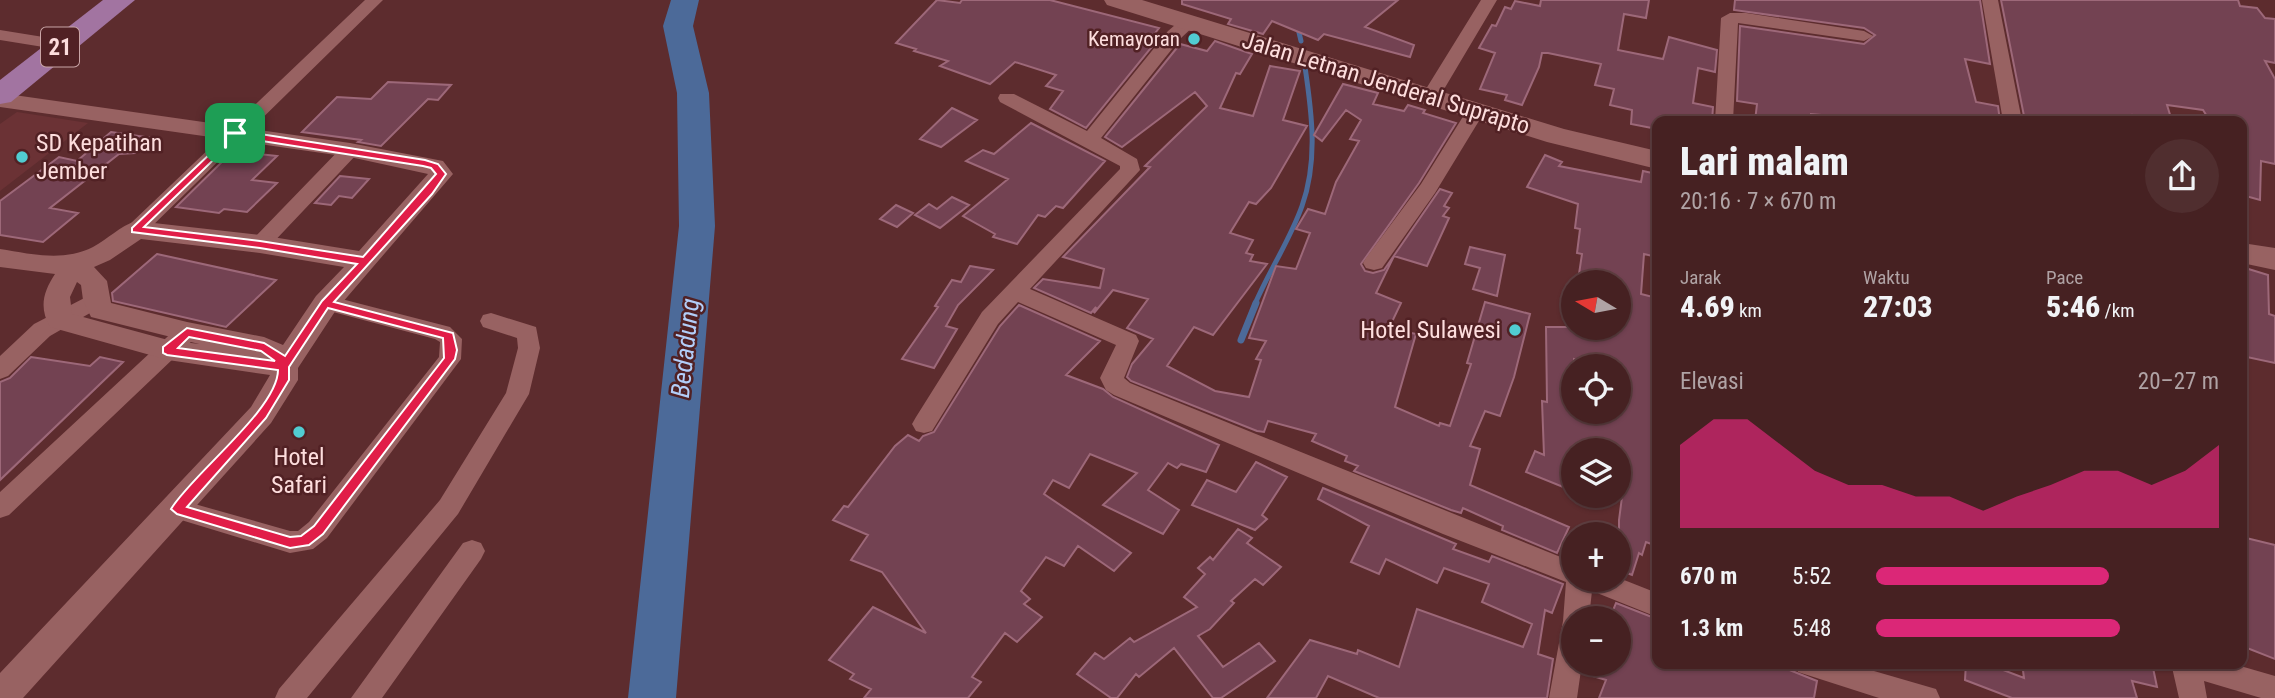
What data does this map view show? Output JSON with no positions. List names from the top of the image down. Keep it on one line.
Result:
{"streets":{"highway":["21"],"main road":["Jalan Letnan Jenderal Suprapto"]},"water":["Bedadung"],"places":["Kemayoran","SD Kepatihan Jember","Hotel Sulawesi","Hotel Safari"],"north":"left","page":{"heading":["Lari malam","20:16 · 7 × 670 m"],"stats":[["Jarak","4.69 km"],["Waktu","27:03"],["Pace","5:46 /km"]],"map_buttons":["+","−"],"chart":["Elevasi","20–27 m"],"list":[{"name":"670 m","note":"5:52"},{"name":"1.3 km","note":"5:48"}]}}
